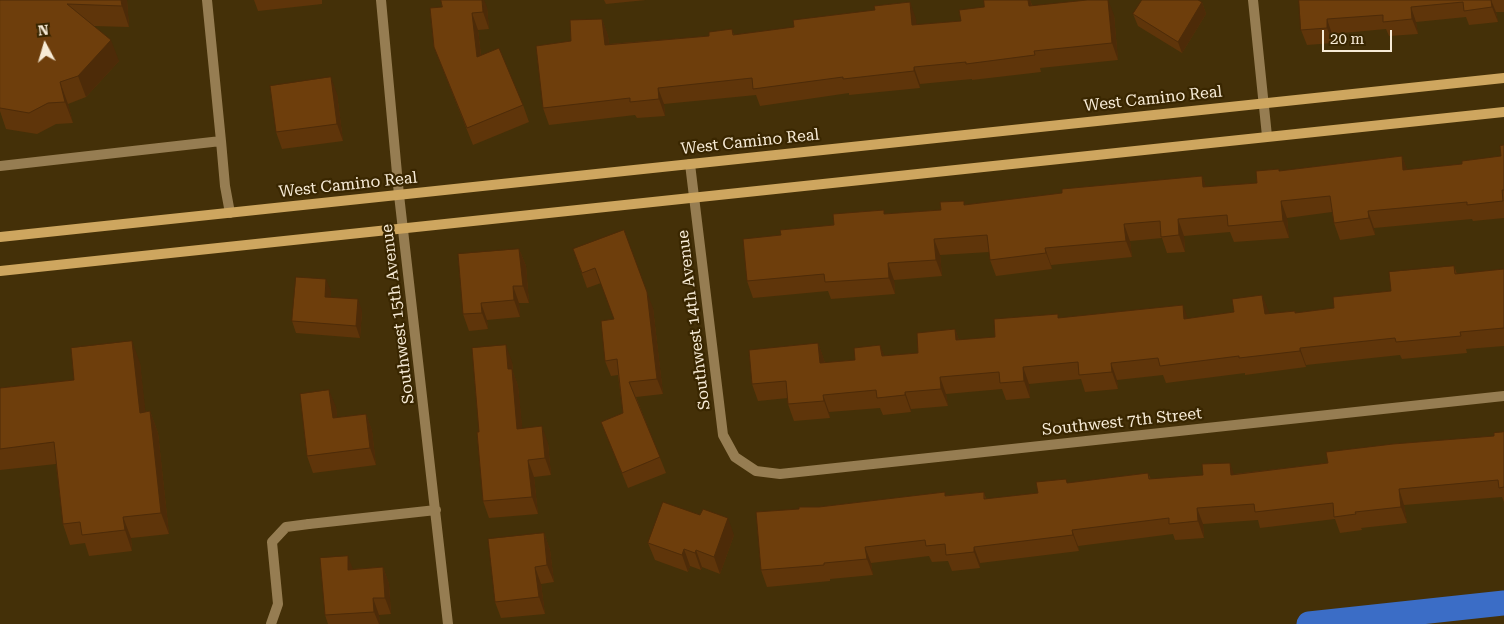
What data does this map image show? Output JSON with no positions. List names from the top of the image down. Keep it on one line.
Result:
{"streets":{"street":["West Camino Real","Southwest 15th Avenue","Southwest 14th Avenue","Southwest 7th Street"]},"crossings":[["West Camino Real","Southwest 15th Avenue"],["West Camino Real","Southwest 14th Avenue"],["Southwest 14th Avenue","Southwest 7th Street"]],"scale_bar":"20 m","north":"top"}
